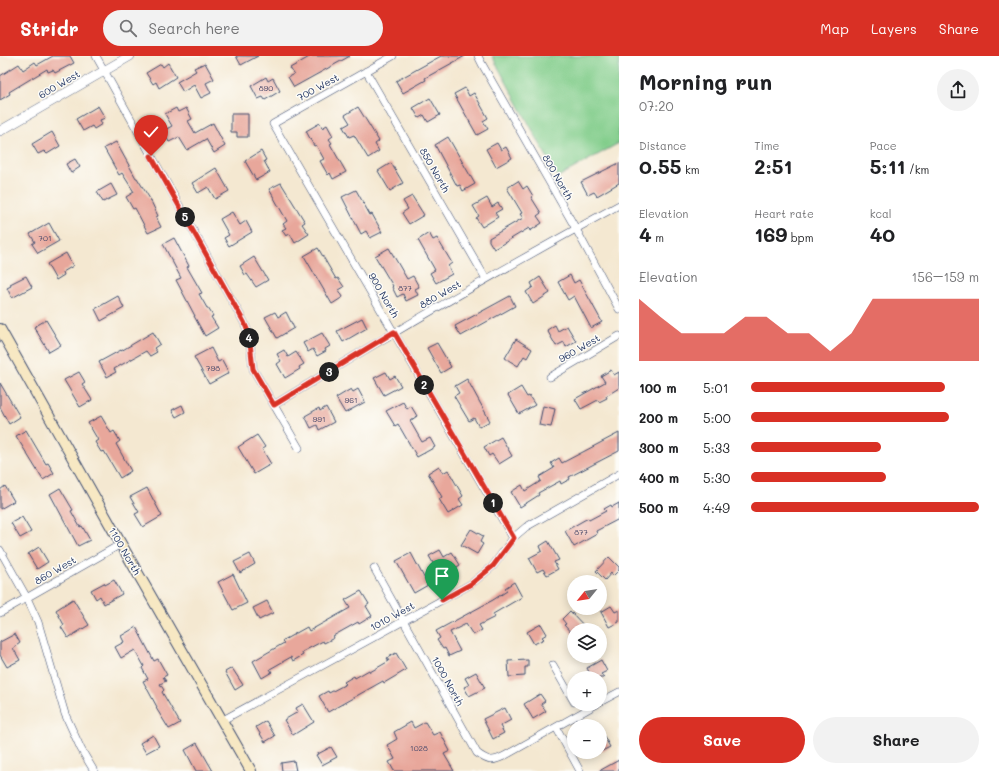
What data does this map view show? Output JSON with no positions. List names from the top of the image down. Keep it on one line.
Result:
{"streets":{"main road":["1100 North"],"street":["600 West","700 West","850 North","800 North","880 West","900 North","960 West","860 West","1010 West","1000 North"]},"crossings":[["700 West","850 North"],["700 West","900 North"],["850 North","880 West"],["800 North","880 West"],["880 West","900 North"],["900 North","1010 West"],["1100 North","860 West"],["1100 North","1010 West"],["1010 West","1000 North"]],"house_numbers":["890","701","877","798","961","991","877","1028"],"north":"bottom left","page":{"header":"Stridr","search":"Search here","nav":["Map","Layers","Share"],"heading":["Morning run","07:20"],"stats":[["Distance","0.55 km"],["Time","2:51"],["Pace","5:11 /km"],["Elevation","4 m"],["Heart rate","169 bpm"],["kcal","40"]],"pins":["5","4","3","2","1"],"chart":["Elevation","156–159 m"],"list":[{"name":"100 m","note":"5:01"},{"name":"200 m","note":"5:00"},{"name":"300 m","note":"5:33"},{"name":"400 m","note":"5:30"},{"name":"500 m","note":"4:49"}],"map_buttons":["+","−"],"buttons":["Save","Share"]}}
